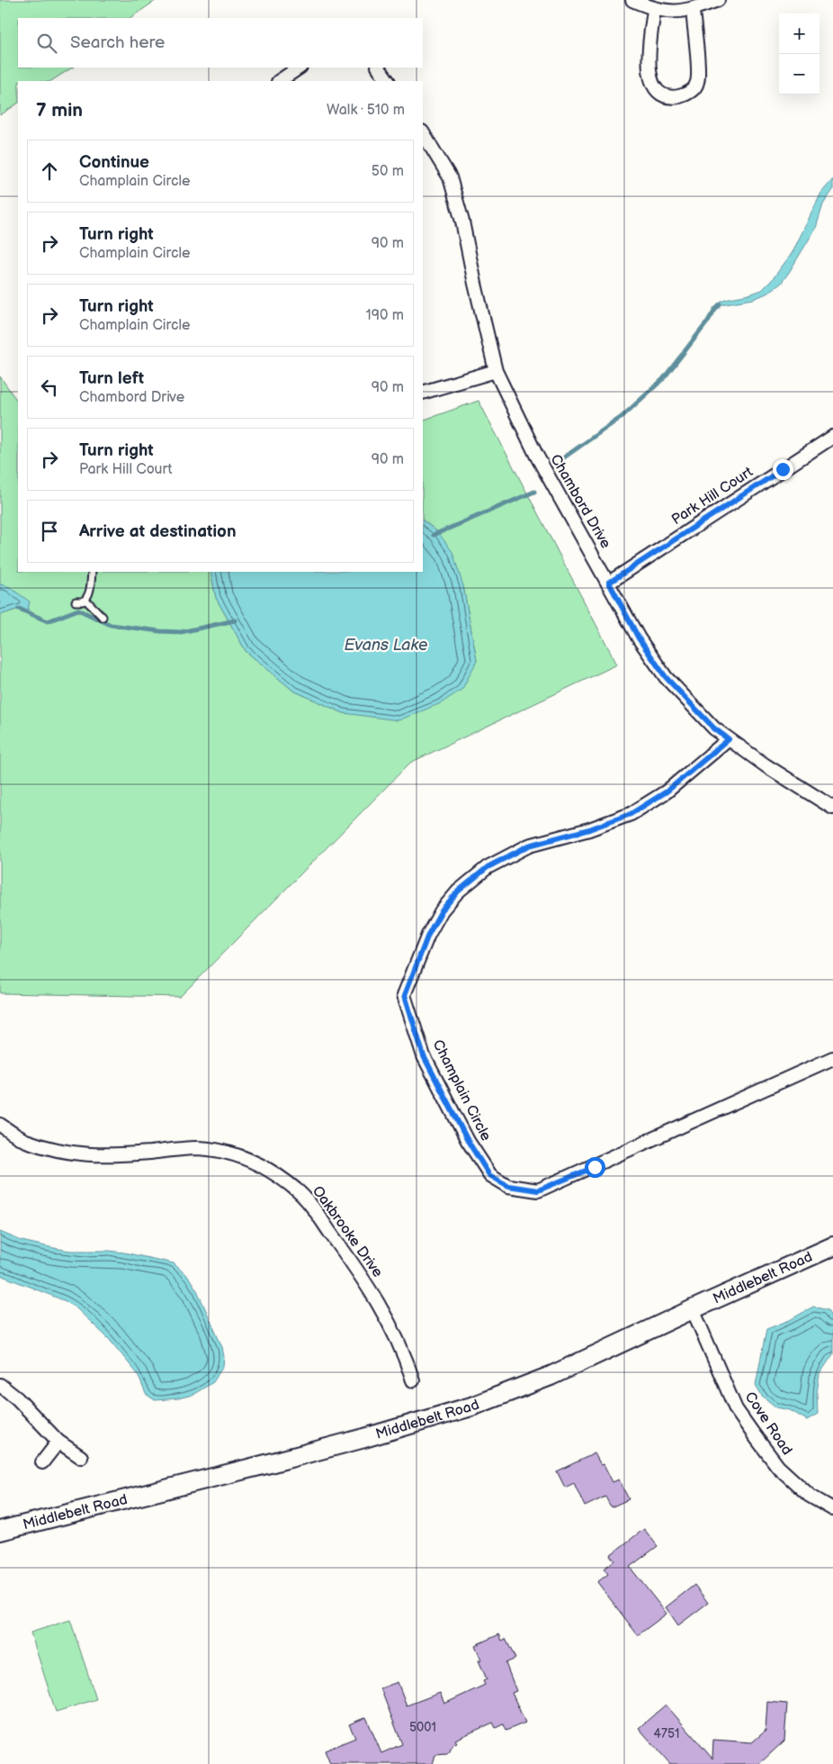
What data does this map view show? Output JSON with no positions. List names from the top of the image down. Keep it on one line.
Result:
{"streets":{"street":["Park Hill Court","Chambord Drive","Champlain Circle","Oakbrooke Drive","Middlebelt Road","Cove Road"]},"crossings":[["Park Hill Court","Chambord Drive"],["Chambord Drive","Champlain Circle"],["Middlebelt Road","Cove Road"]],"water":["Evans Lake"],"house_numbers":["5001","4751"],"page":{"map_buttons":["+","−"],"search":"Search here","heading":["7 min","Walk · 510 m"],"list":[["Continue","Champlain Circle","50 m"],["Turn right","Champlain Circle","90 m"],["Turn right","Champlain Circle","190 m"],["Turn left","Chambord Drive","90 m"],["Turn right","Park Hill Court","90 m"],"Arrive at destination"]}}
